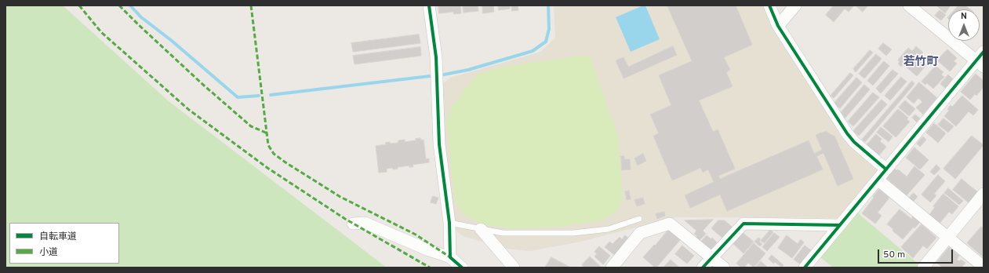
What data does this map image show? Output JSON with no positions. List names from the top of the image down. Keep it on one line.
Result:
{"districts":["若竹町"],"legend":["自転車道","小道"],"scale_bar":"50 m","north":"top"}
